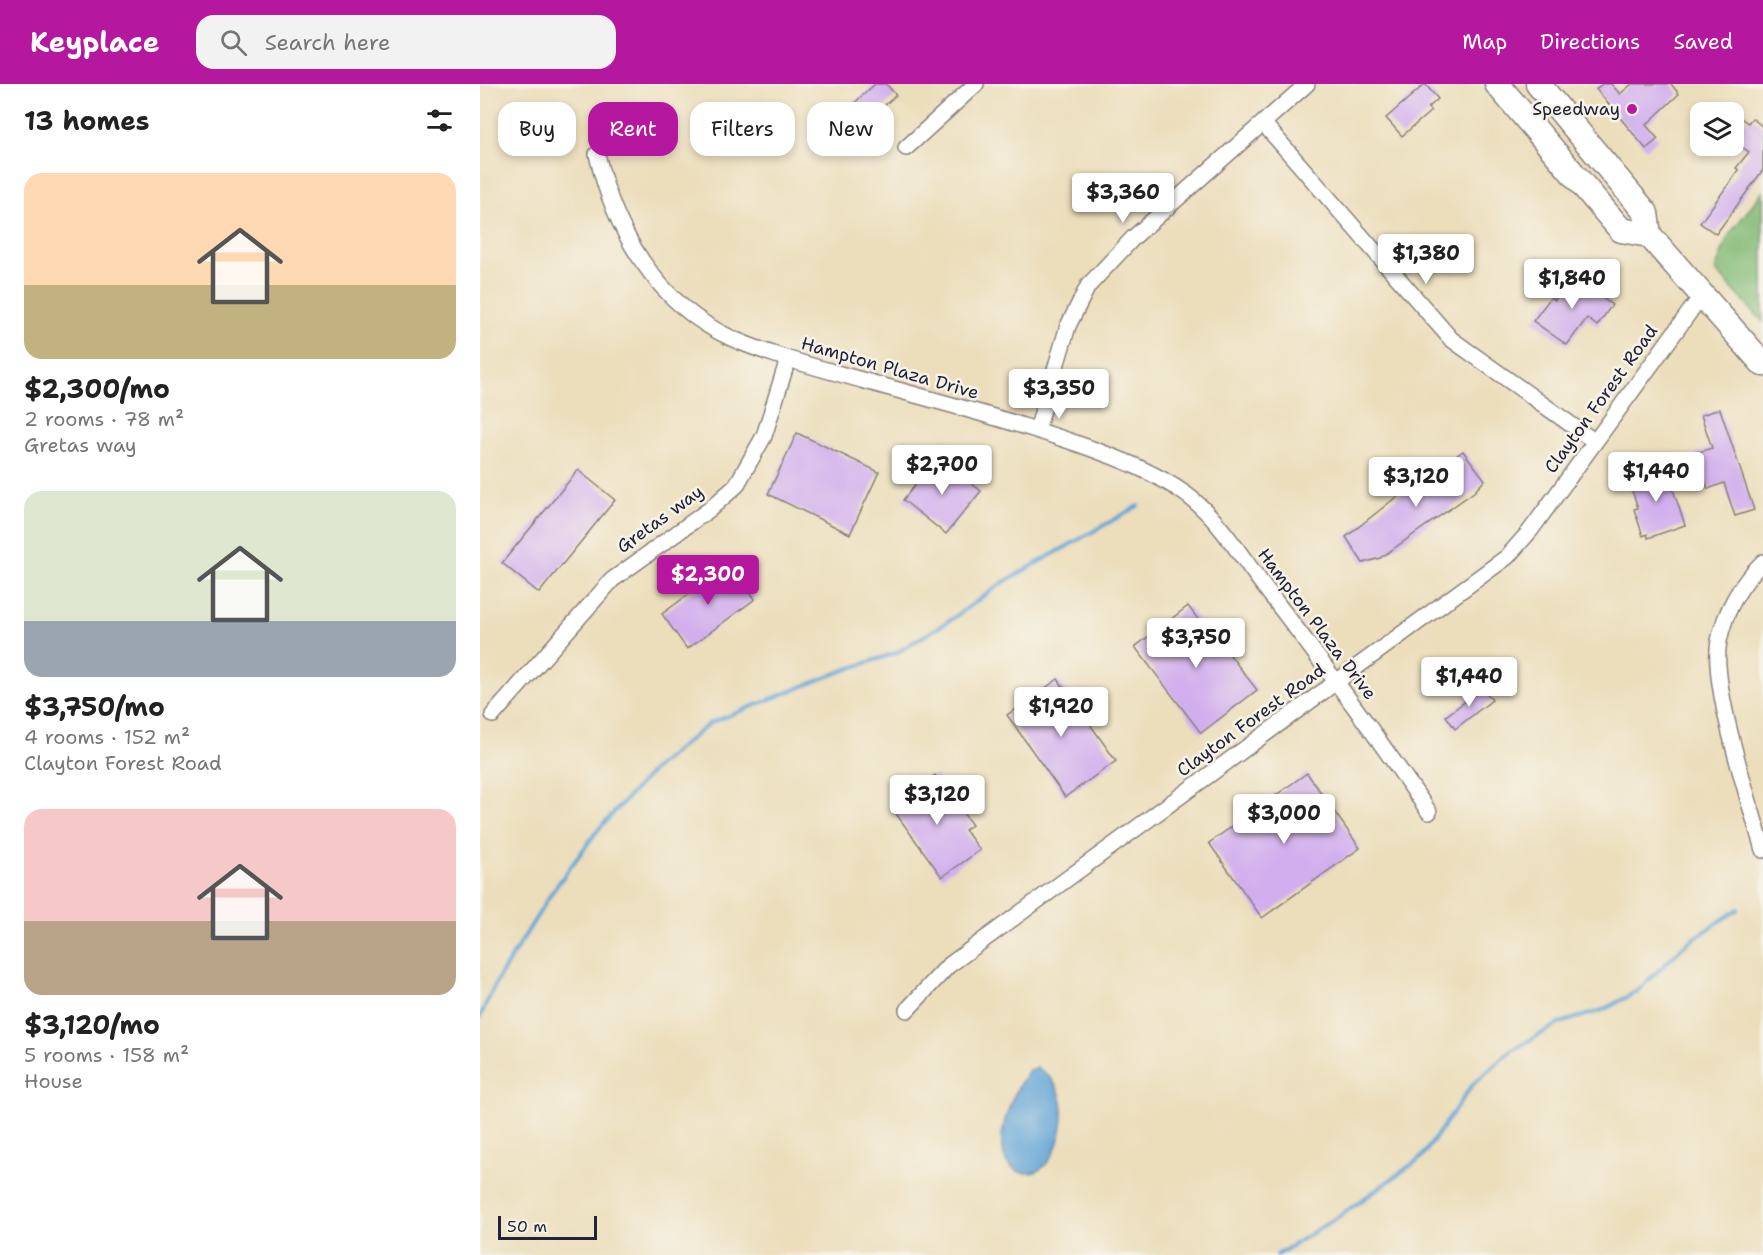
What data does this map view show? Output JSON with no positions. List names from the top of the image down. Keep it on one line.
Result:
{"streets":{"street":["Hampton Plaza Drive","Clayton Forest Road","Gretas way"]},"crossings":[["Hampton Plaza Drive","Clayton Forest Road"],["Hampton Plaza Drive","Gretas way"]],"places":["Speedway"],"scale_bar":"50 m","page":{"header":"Keyplace","search":"Search here","nav":["Map","Directions","Saved"],"heading":"13 homes","chip":["Buy","Rent","Filters","New"],"list":[{"name":"$2,300/mo","note":"2 rooms · 78 m² · Gretas way"},{"name":"$3,750/mo","note":"4 rooms · 152 m² · Clayton Forest Road"},{"name":"$3,120/mo","note":"5 rooms · 158 m² · House"}],"price":["$3,360","$1,380","$1,840","$3,350","$2,700","$1,440","$3,120","$2,300","$3,750","$1,440","$1,920","$3,120","$3,000"],"scale":"50 m"}}
